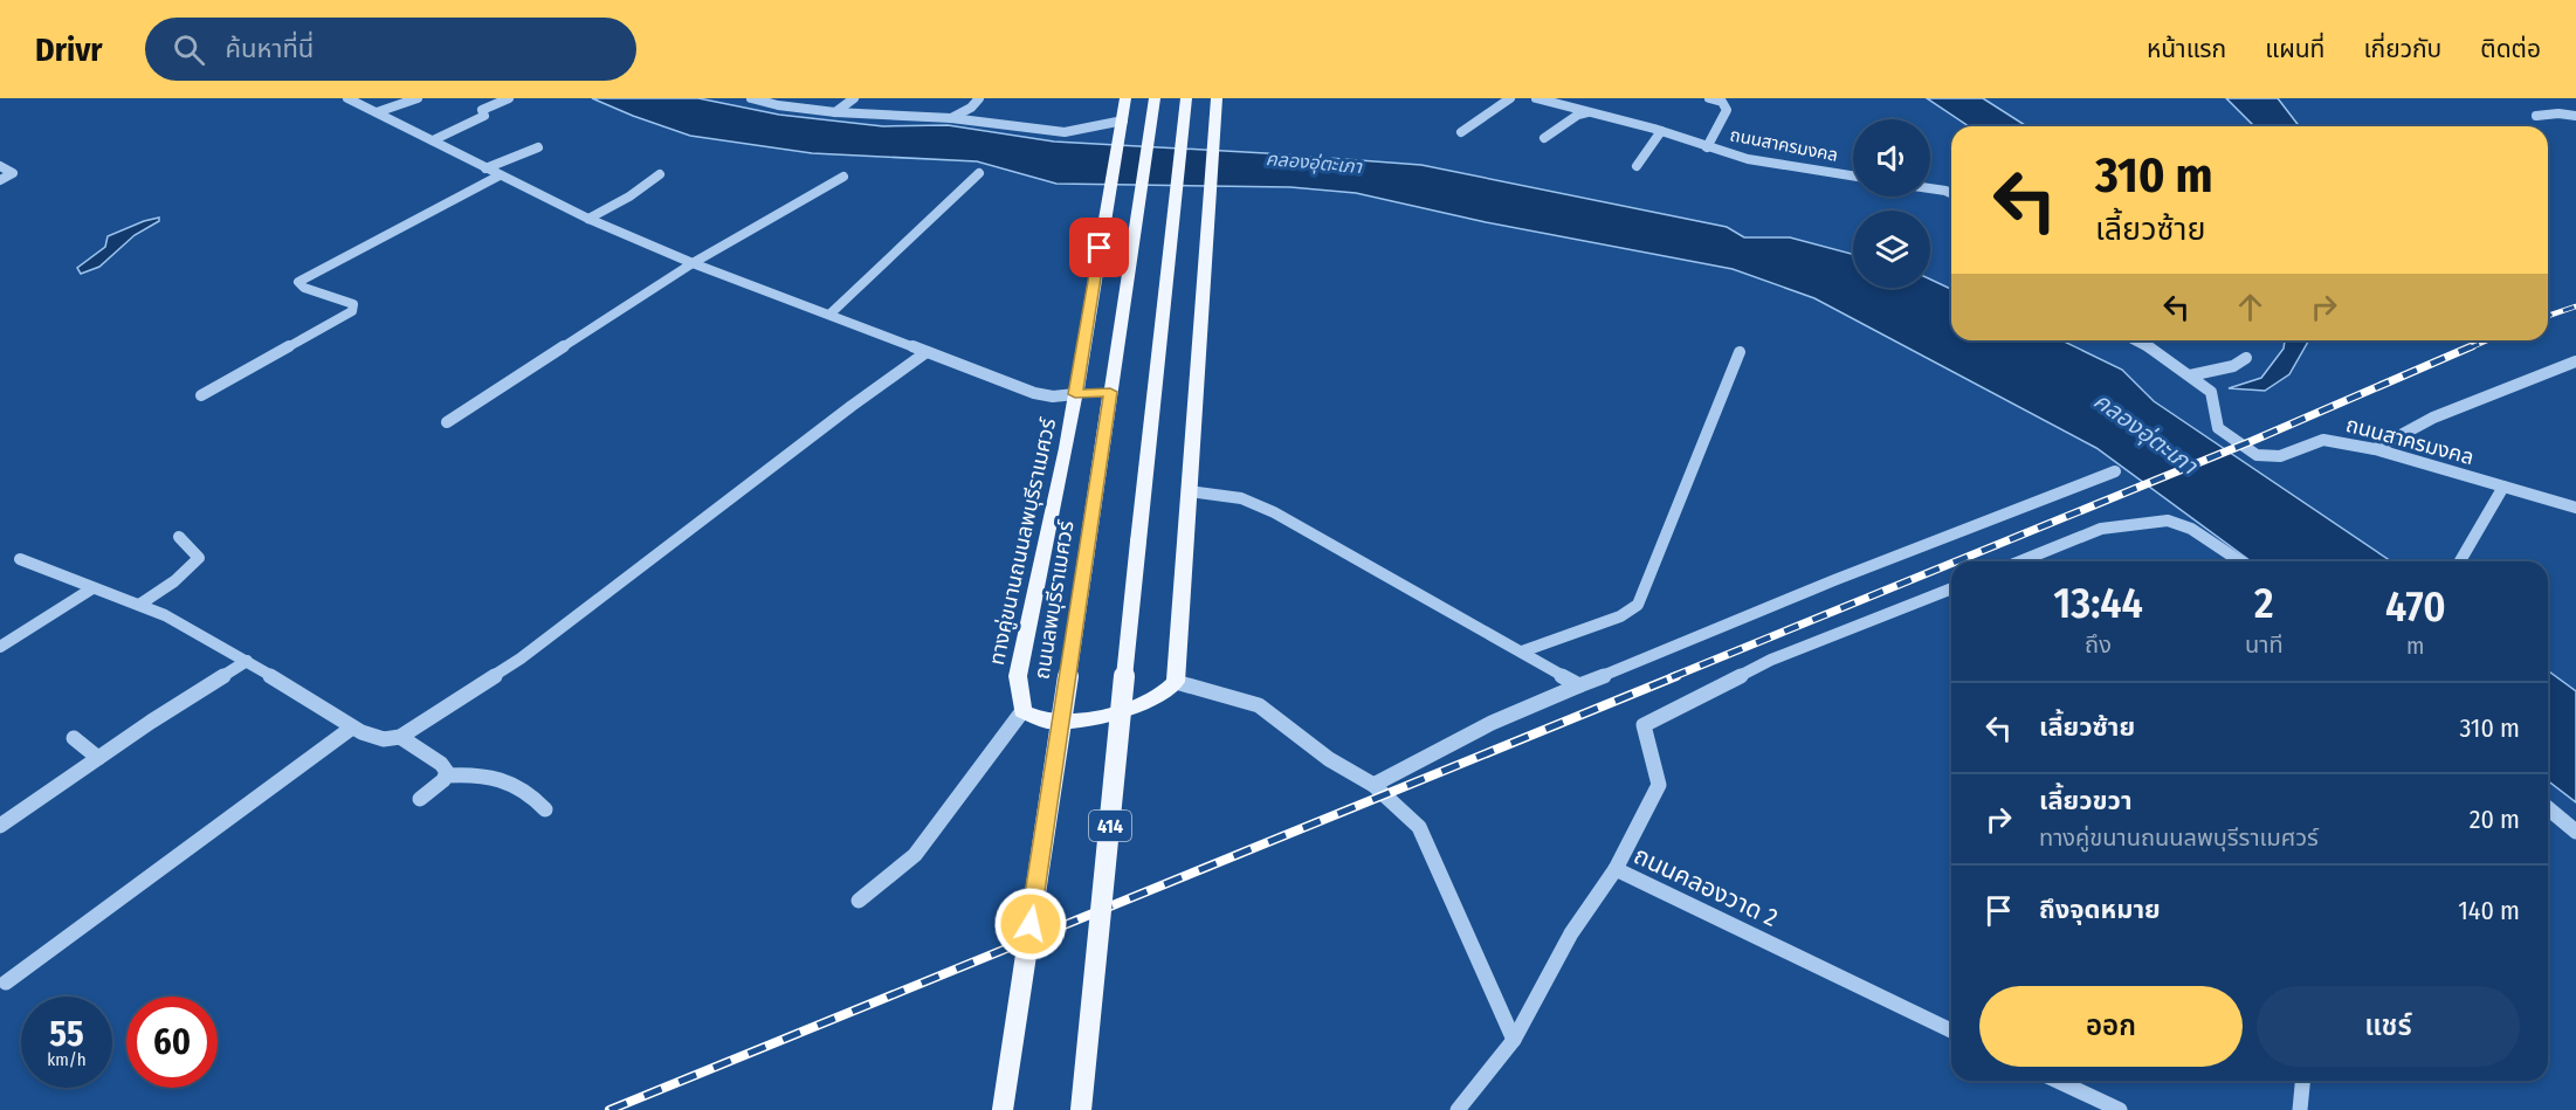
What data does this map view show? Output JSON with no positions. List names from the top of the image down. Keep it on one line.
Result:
{"streets":{"main road":["ทางคู่ขนานถนนลพบุรีราเมศวร์","ถนนลพบุรีราเมศวร์","414"],"street":["ถนนสาครมงคล","ถนนคลองวาด 2"]},"water":["คลองอุ่ตะเภา"],"page":{"header":"Drivr","search":"ค้นหาที่นี่","nav":["หน้าแรก","แผนที่","เกี่ยวกับ","ติดต่อ"],"turn":["310 m","เลี้ยวซ้าย"],"eta":["13:44","ถึง","2","นาที","470","m"],"list":[{"name":"เลี้ยวซ้าย","value":"310 m"},{"name":"เลี้ยวขวา","note":"ทางคู่ขนานถนนลพบุรีราเมศวร์","value":"20 m"},{"name":"ถึงจุดหมาย","value":"140 m"}],"buttons":["ออก","แชร์"],"speed":"55 km/h","limit":"60"}}
